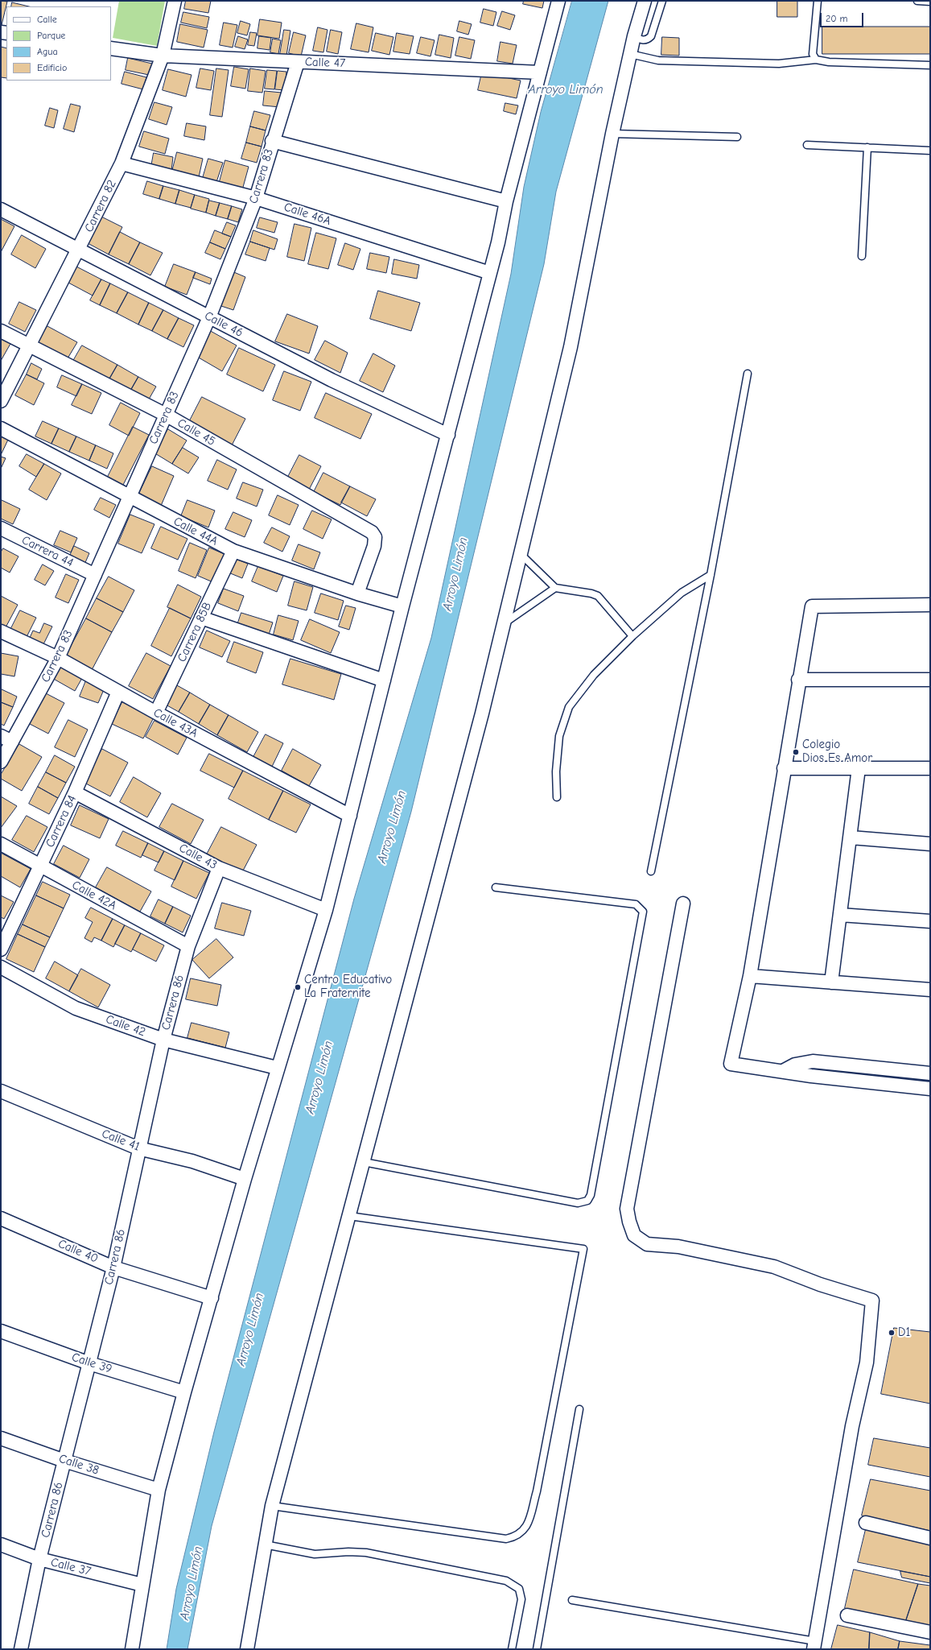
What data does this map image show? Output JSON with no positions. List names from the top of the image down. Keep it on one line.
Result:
{"streets":{"street":["Calle 47","Carrera 83","Carrera 82","Calle 46A","Calle 46","Calle 45","Calle 44A","Carrera 44","Carrera 85B","Calle 43A","Carrera 84","Calle 43","Calle 42A","Carrera 86","Calle 42","Calle 41","Calle 40","Calle 39","Calle 38","Calle 37"]},"crossings":[["Calle 47","Carrera 83"],["Calle 47","Carrera 82"],["Carrera 83","Calle 46A"],["Carrera 83","Calle 46"],["Carrera 83","Calle 45"],["Carrera 83","Calle 44A"],["Carrera 83","Carrera 44"],["Carrera 83","Calle 43A"],["Carrera 82","Calle 46A"],["Carrera 82","Calle 46"],["Carrera 82","Calle 45"],["Calle 45","Calle 44A"],["Calle 44A","Carrera 85B"],["Carrera 85B","Calle 43A"],["Calle 43A","Carrera 84"],["Carrera 84","Calle 43"],["Carrera 84","Calle 42A"],["Calle 43","Carrera 86"],["Calle 42A","Carrera 86"],["Carrera 86","Calle 42"],["Carrera 86","Calle 41"],["Carrera 86","Calle 40"],["Carrera 86","Calle 39"],["Carrera 86","Calle 38"],["Carrera 86","Calle 37"]],"water":["Arroyo Limón"],"places":["Colegio Dios Es Amor","Centro Educativo La Fraternite","D1"],"legend":["Calle","Parque","Agua","Edificio"],"scale_bar":"20 m"}
